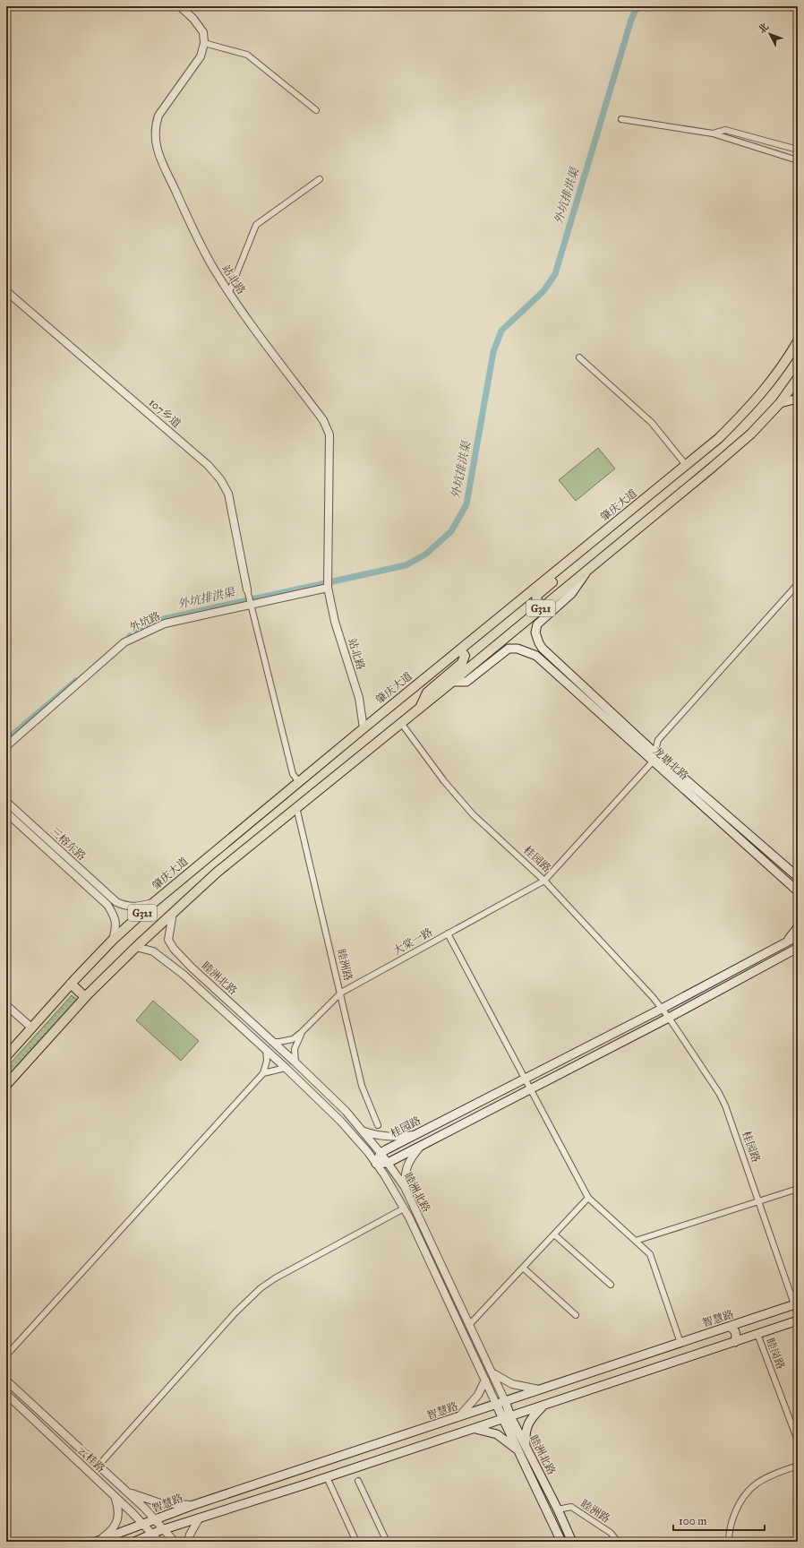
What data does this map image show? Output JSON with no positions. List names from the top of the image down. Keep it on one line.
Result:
{"streets":{"highway":["肇庆大道","G321"],"main road":["龙塘北路","桂园路","睦洲北路","智慧路"],"street":["站北路","107乡道","外坑路","三榕东路","大棠一路","睦洲路","睦岗路","云桂路"]},"crossings":[["站北路","肇庆大道"],["站北路","外坑路"],["肇庆大道","三榕东路"],["G321","龙塘北路"],["G321","桂园路"],["G321","睦洲路"],["G321","睦洲北路"],["龙塘北路","大棠一路"],["桂园路","大棠一路"],["桂园路","睦洲北路"],["桂园路","智慧路"],["大棠一路","睦洲路"],["睦洲路","睦洲北路"],["睦洲北路","智慧路"],["智慧路","云桂路"]],"water":["外坑排洪渠"],"scale_bar":"100 m","north":"top left"}
